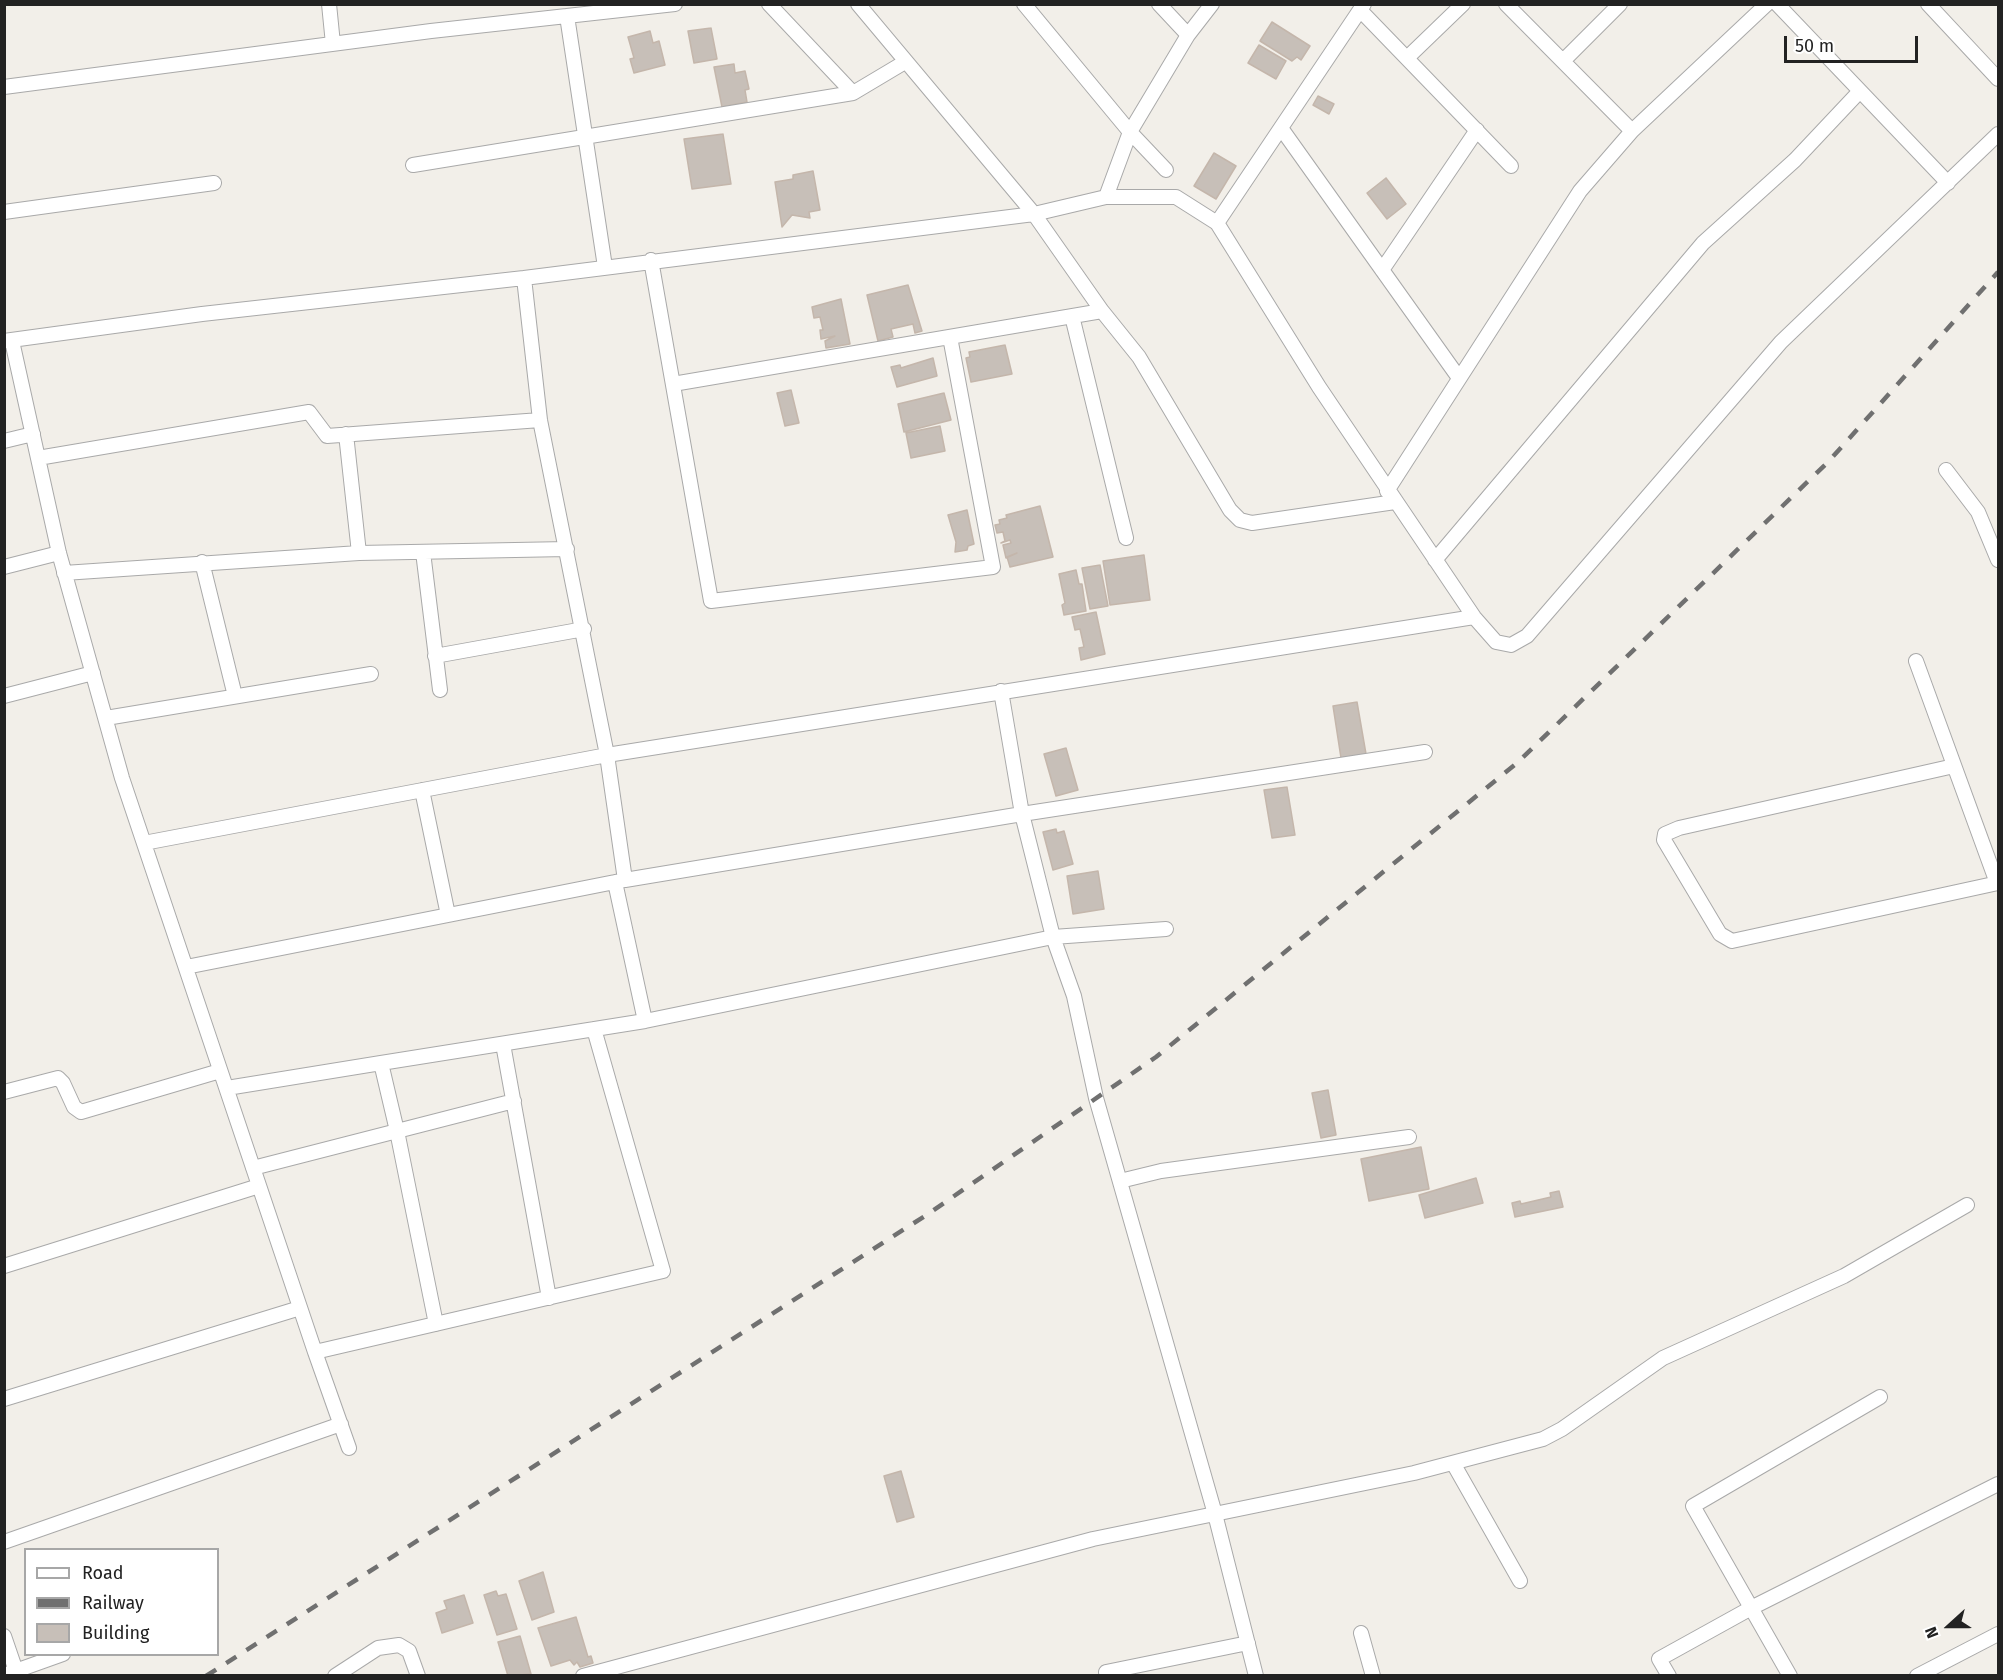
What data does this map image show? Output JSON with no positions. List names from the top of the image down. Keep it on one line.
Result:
{"legend":["Road","Railway","Building"],"scale_bar":"50 m","north":"left"}
